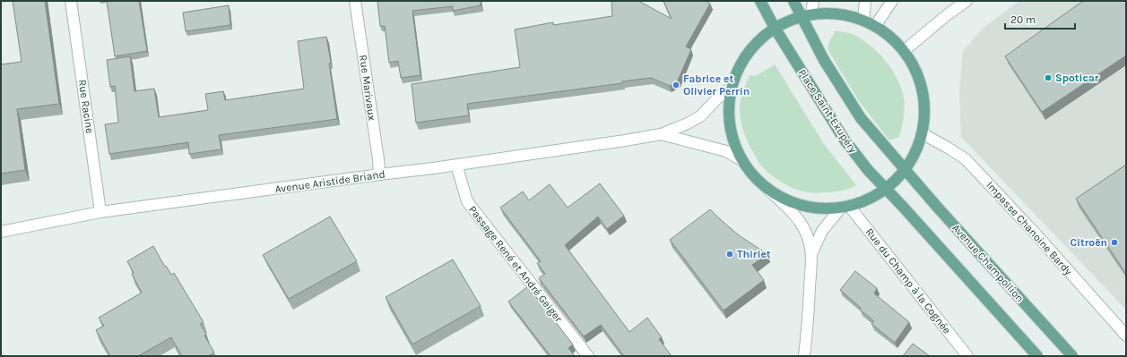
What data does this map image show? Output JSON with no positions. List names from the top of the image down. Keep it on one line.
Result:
{"streets":{"main road":["Place Saint-Exupéry","Avenue Champollion"],"street":["Rue Marivaux","Rue Racine","Avenue Aristide Briand","Impasse Chanoine Bardy","Passage René et André Geiger","Rue du Champ à la Cognée"]},"crossings":[["Rue Marivaux","Avenue Aristide Briand"],["Rue Racine","Avenue Aristide Briand"],["Avenue Aristide Briand","Passage René et André Geiger"]],"places":["Spoticar","Fabrice et Olivier Perrin","Citroën","Thiriet"],"scale_bar":"20 m"}
